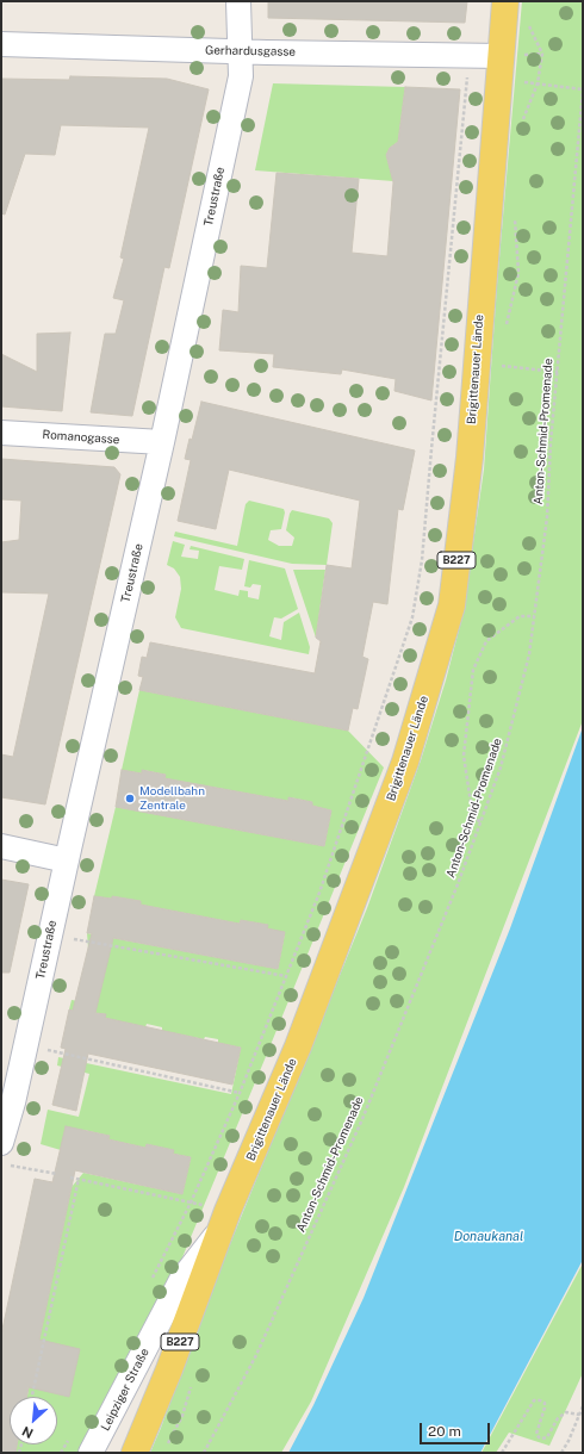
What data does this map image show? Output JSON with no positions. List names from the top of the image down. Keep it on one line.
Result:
{"streets":{"main road":["Brigittenauer Lände","B227"],"street":["Gerhardusgasse","Treustraße","Romanogasse","Leipziger Straße"],"path":["Anton-Schmid-Promenade"]},"crossings":[["Gerhardusgasse","Treustraße"],["Gerhardusgasse","Brigittenauer Lände"],["Treustraße","Romanogasse"],["Brigittenauer Lände","Leipziger Straße"]],"water":["Donaukanal"],"places":["Modellbahn Zentrale"],"scale_bar":"20 m","north":"bottom left"}
